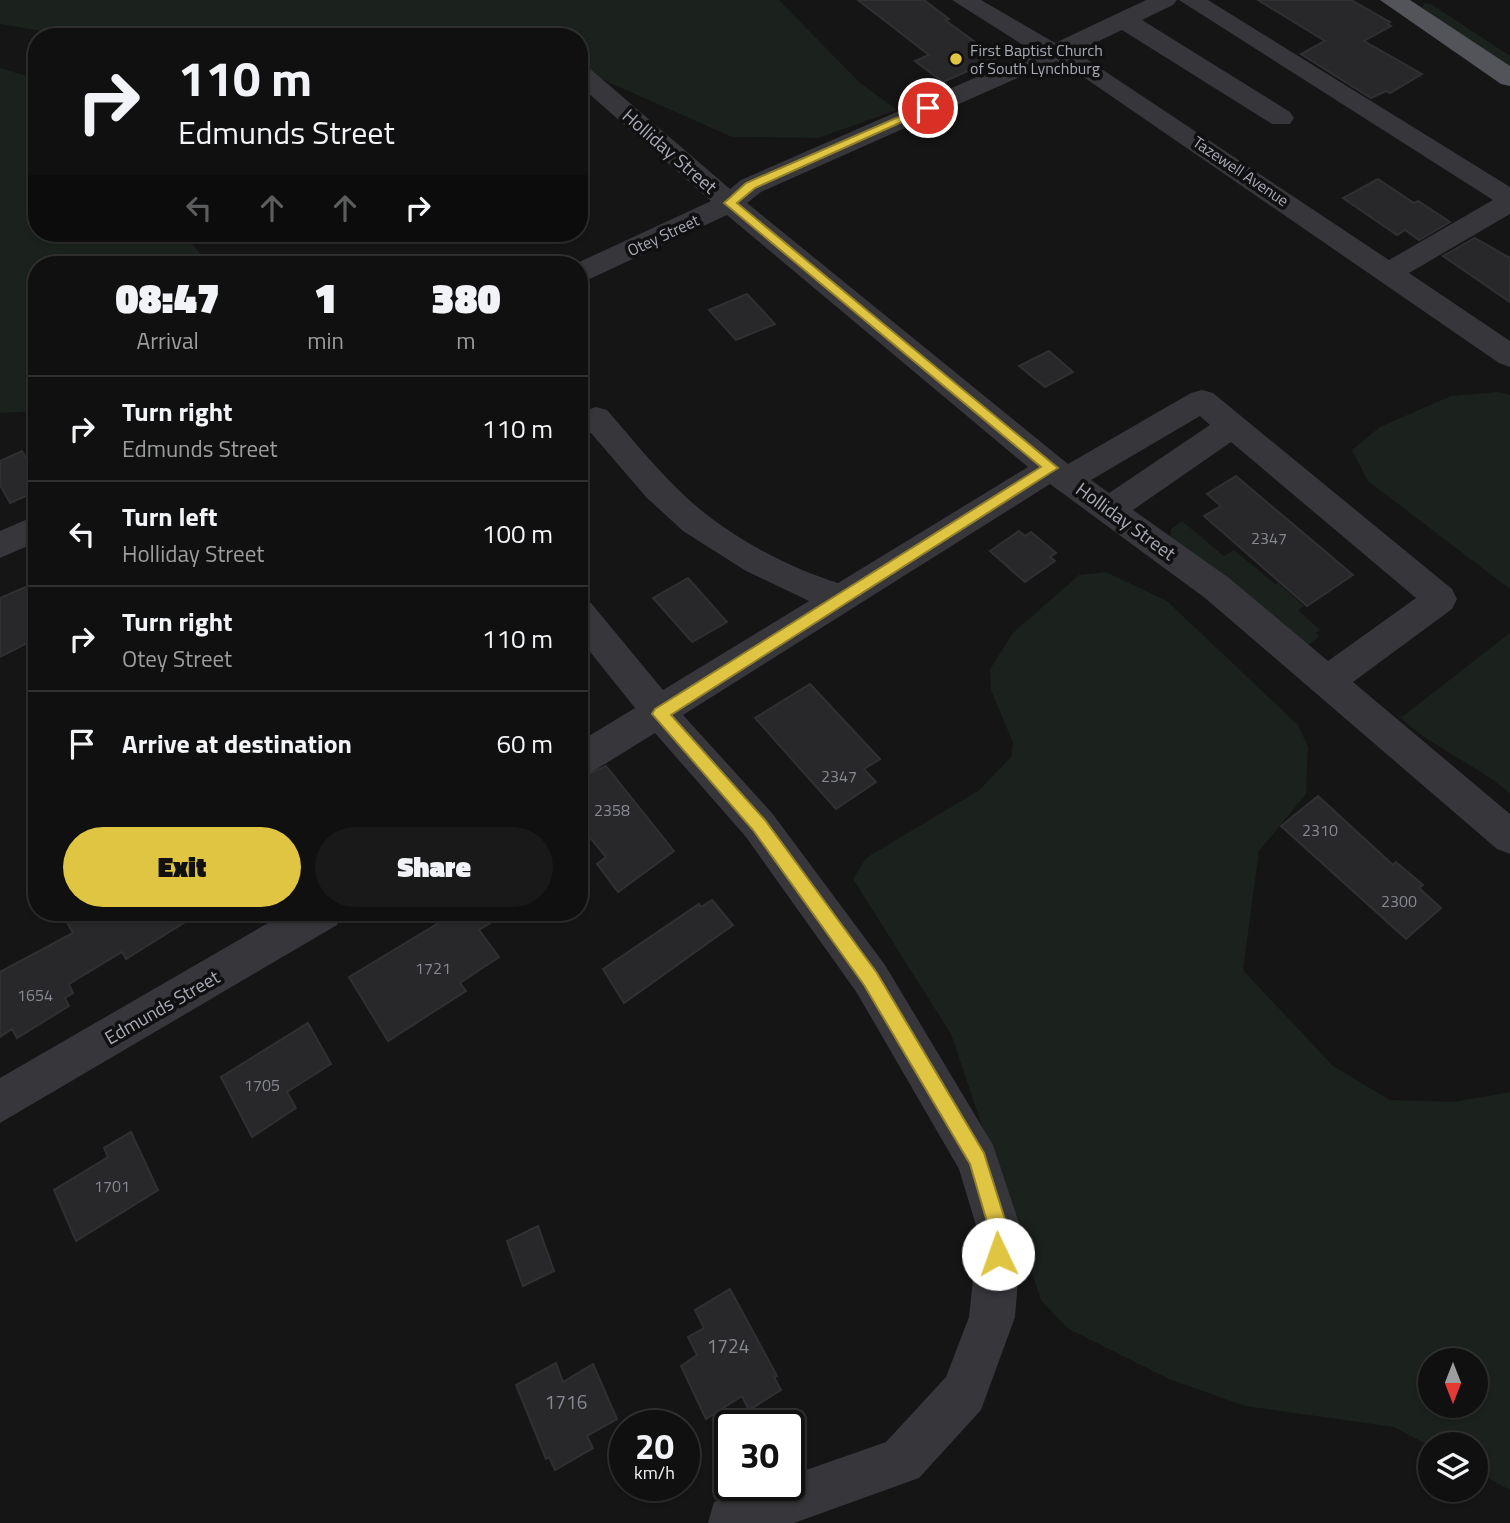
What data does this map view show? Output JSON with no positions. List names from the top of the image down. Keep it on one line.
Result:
{"streets":{"street":["Holliday Street","Tazewell Avenue","Otey Street","Edmunds Street"]},"crossings":[["Holliday Street","Otey Street"],["Tazewell Avenue","Otey Street"]],"places":["First Baptist Church of South Lynchburg"],"house_numbers":["2347","2347","2358","2310","2300","1721","1654","1705","1701","1724","1716"],"north":"bottom","page":{"turn":["110 m","Edmunds Street"],"eta":["08:47","Arrival","1","min","380","m"],"list":[{"name":"Turn right","note":"Edmunds Street","value":"110 m"},{"name":"Turn left","note":"Holliday Street","value":"100 m"},{"name":"Turn right","note":"Otey Street","value":"110 m"},{"name":"Arrive at destination","value":"60 m"}],"buttons":["Exit","Share"],"speed":"20 km/h","limit":"30"}}
